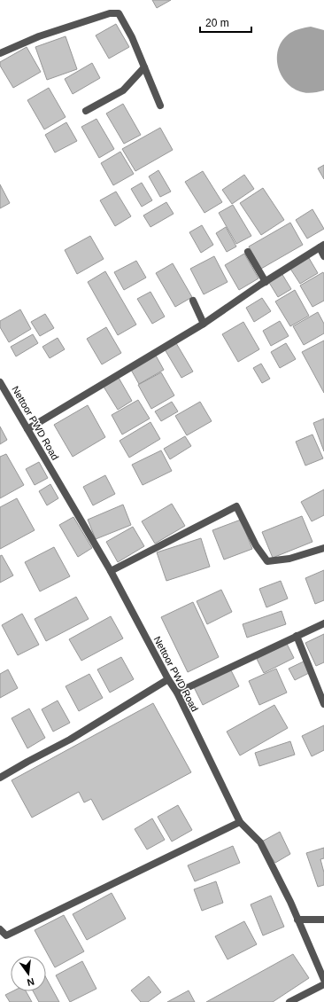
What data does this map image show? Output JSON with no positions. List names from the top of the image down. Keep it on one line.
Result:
{"streets":{"street":["Nettoor PWD Road"]},"scale_bar":"20 m","north":"bottom"}
